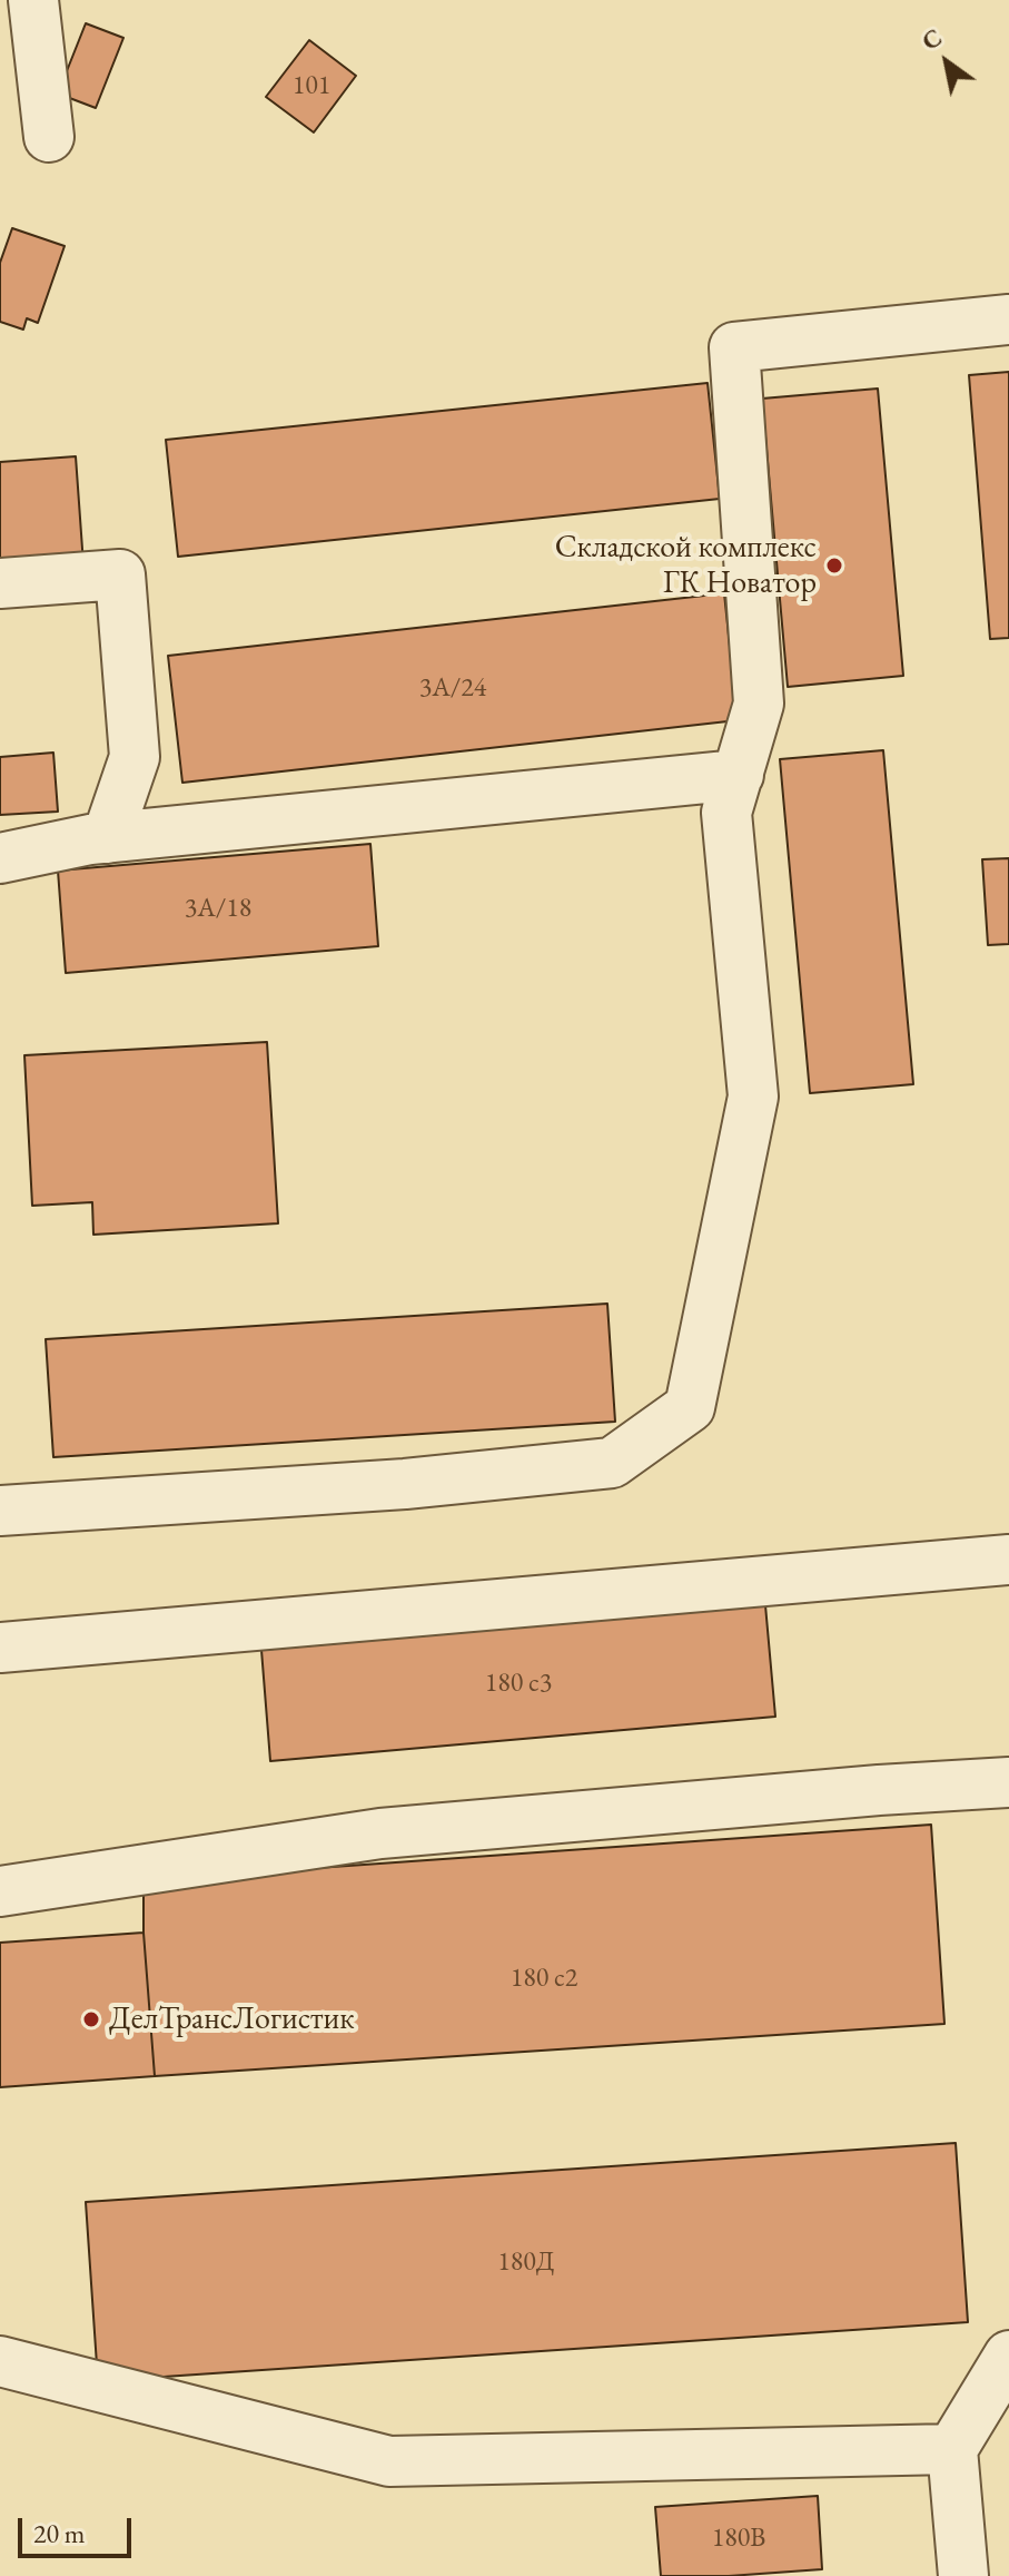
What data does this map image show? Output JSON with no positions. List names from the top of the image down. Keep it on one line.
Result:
{"places":["Складской комплекс ГК Новатор","ДелТрансЛогистик"],"house_numbers":["101","3А/24","3А/18","180 с3","180 с2","180Д","180В"],"scale_bar":"20 m","north":"top left"}
